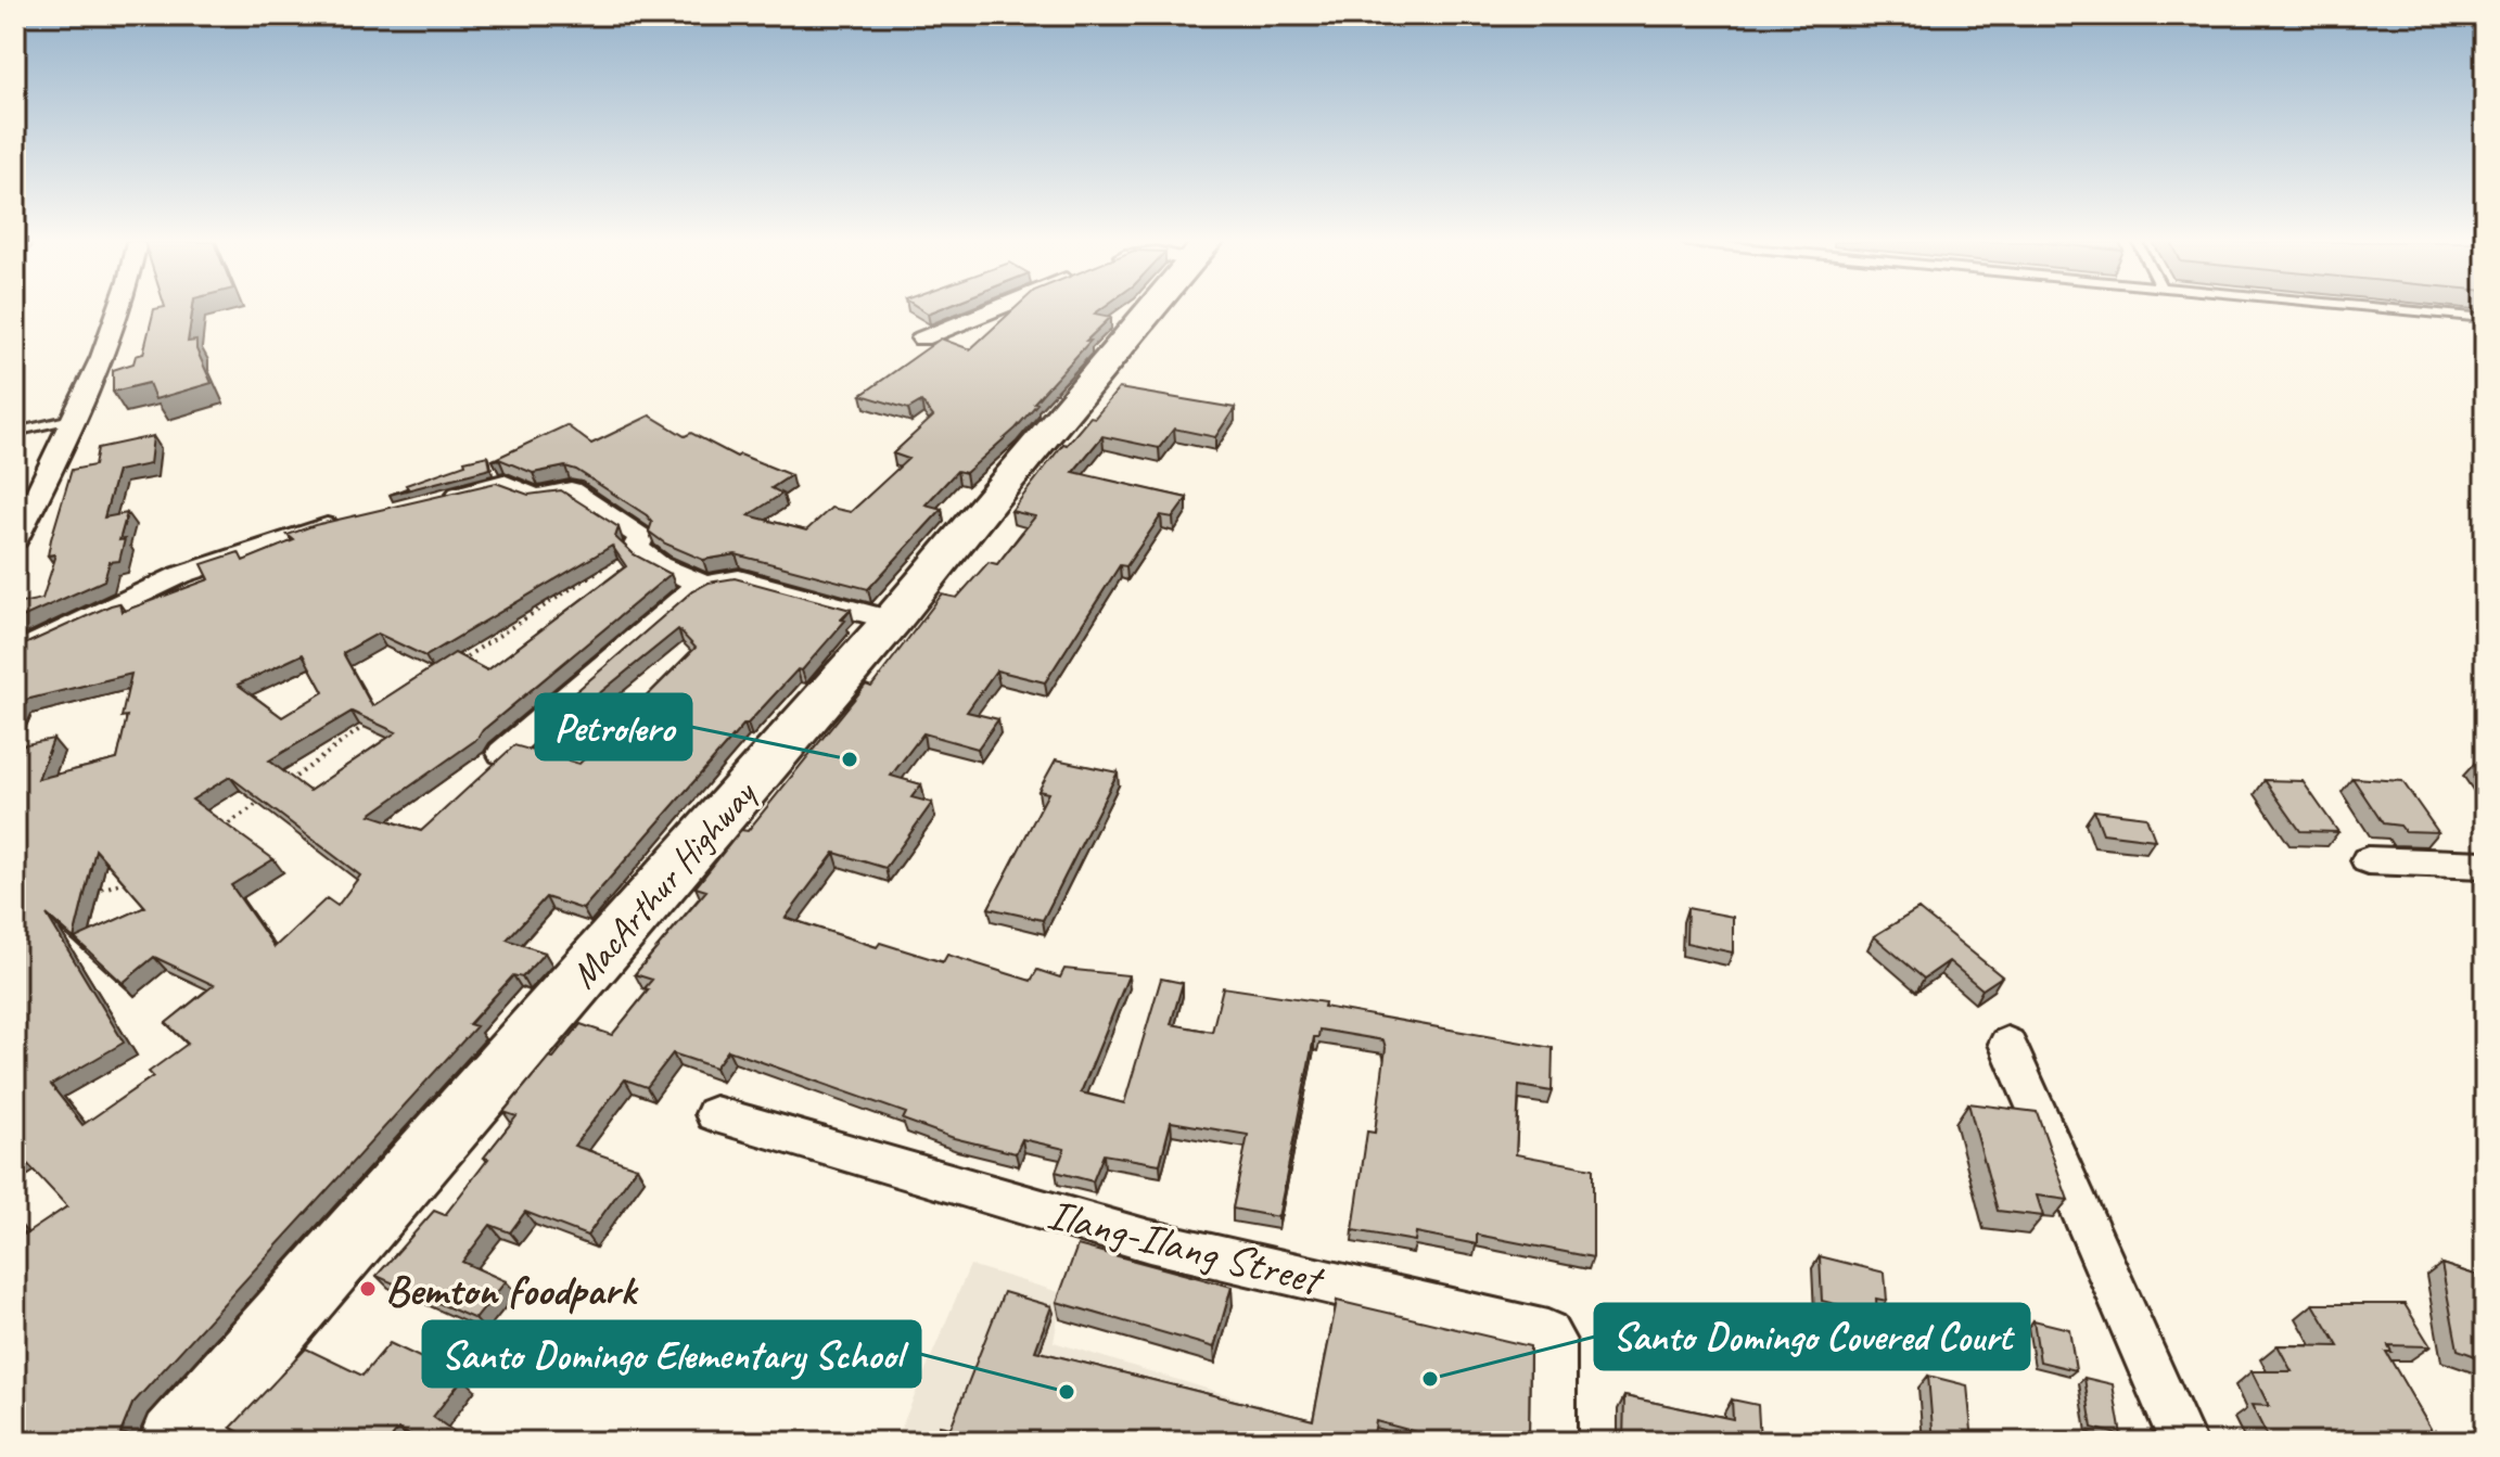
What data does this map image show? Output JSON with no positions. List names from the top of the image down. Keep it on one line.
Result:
{"streets":{"highway":["MacArthur Highway"],"street":["Ilang-Ilang Street"]},"places":["Petrolero","Bemton foodpark","Santo Domingo Covered Court","Santo Domingo Elementary School"]}
